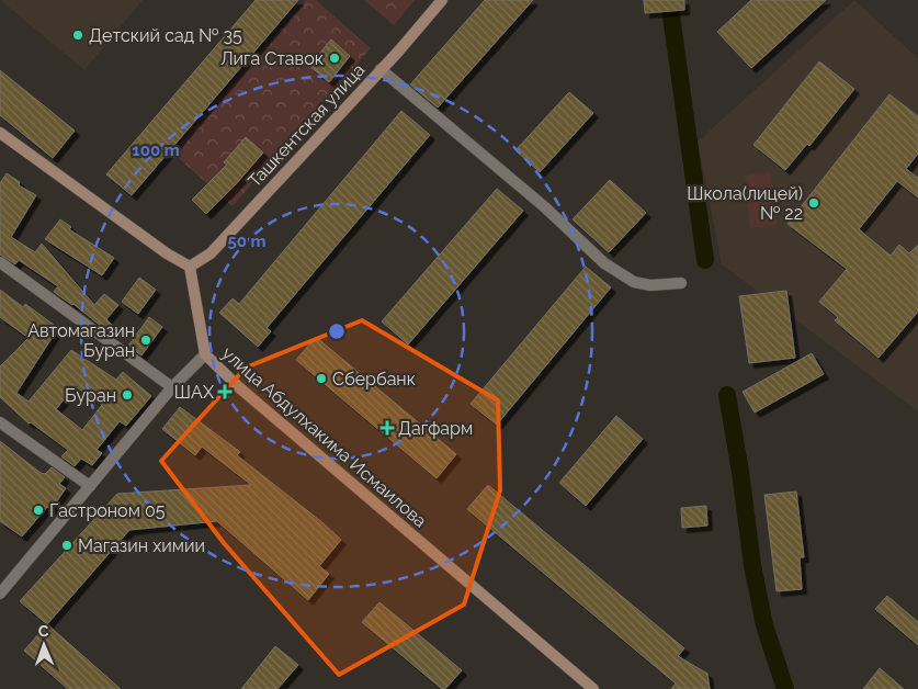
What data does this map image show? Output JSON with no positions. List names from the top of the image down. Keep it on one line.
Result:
{"streets":{"main road":["Ташкентская улица","улица Абдулхакима Исмаилова"]},"crossings":[["Ташкентская улица","улица Абдулхакима Исмаилова"]],"places":{"other":["Детский сад № 35","Лига Ставок","Школа(лицей) № 22","Автомагазин Буран","Сбербанк","Буран","Гастроном 05","Магазин химии"],"health":["ШАХ","Дагфарм"]},"north":"top","rings":["100 m","50 m"]}
